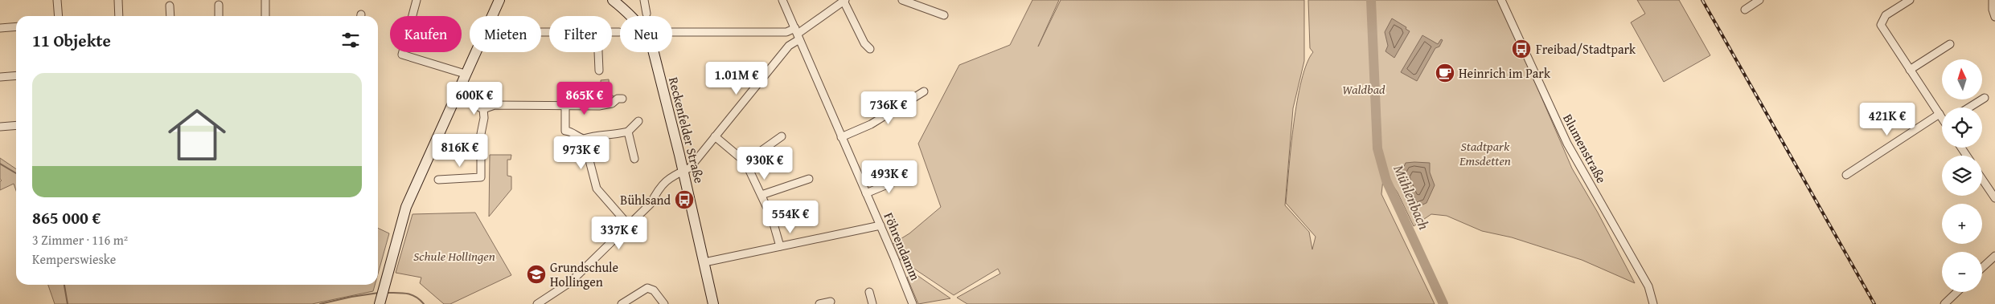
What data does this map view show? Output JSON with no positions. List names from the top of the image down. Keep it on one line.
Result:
{"streets":{"street":["Reckenfelder Straße","Blumenstraße","Föhrendamm"]},"water":["Mühlenbach"],"parks":["Waldbad","Stadtpark Emsdetten","Schule Hollingen"],"places":{"bus stop":["Freibad/Stadtpark","Bühlsand"],"cafe":["Heinrich im Park"],"school or university":["Grundschule Hollingen"]},"north":"top","page":{"chip":["Kaufen","Mieten","Filter","Neu"],"heading":"11 Objekte","map_buttons":["+","−"],"price":["1.01M €","600K €","865K €","736K €","421K €","816K €","973K €","930K €","493K €","554K €","337K €"],"list":[{"name":"865 000 €","note":"3 Zimmer · 116 m² · Kemperswieske"}]}}
